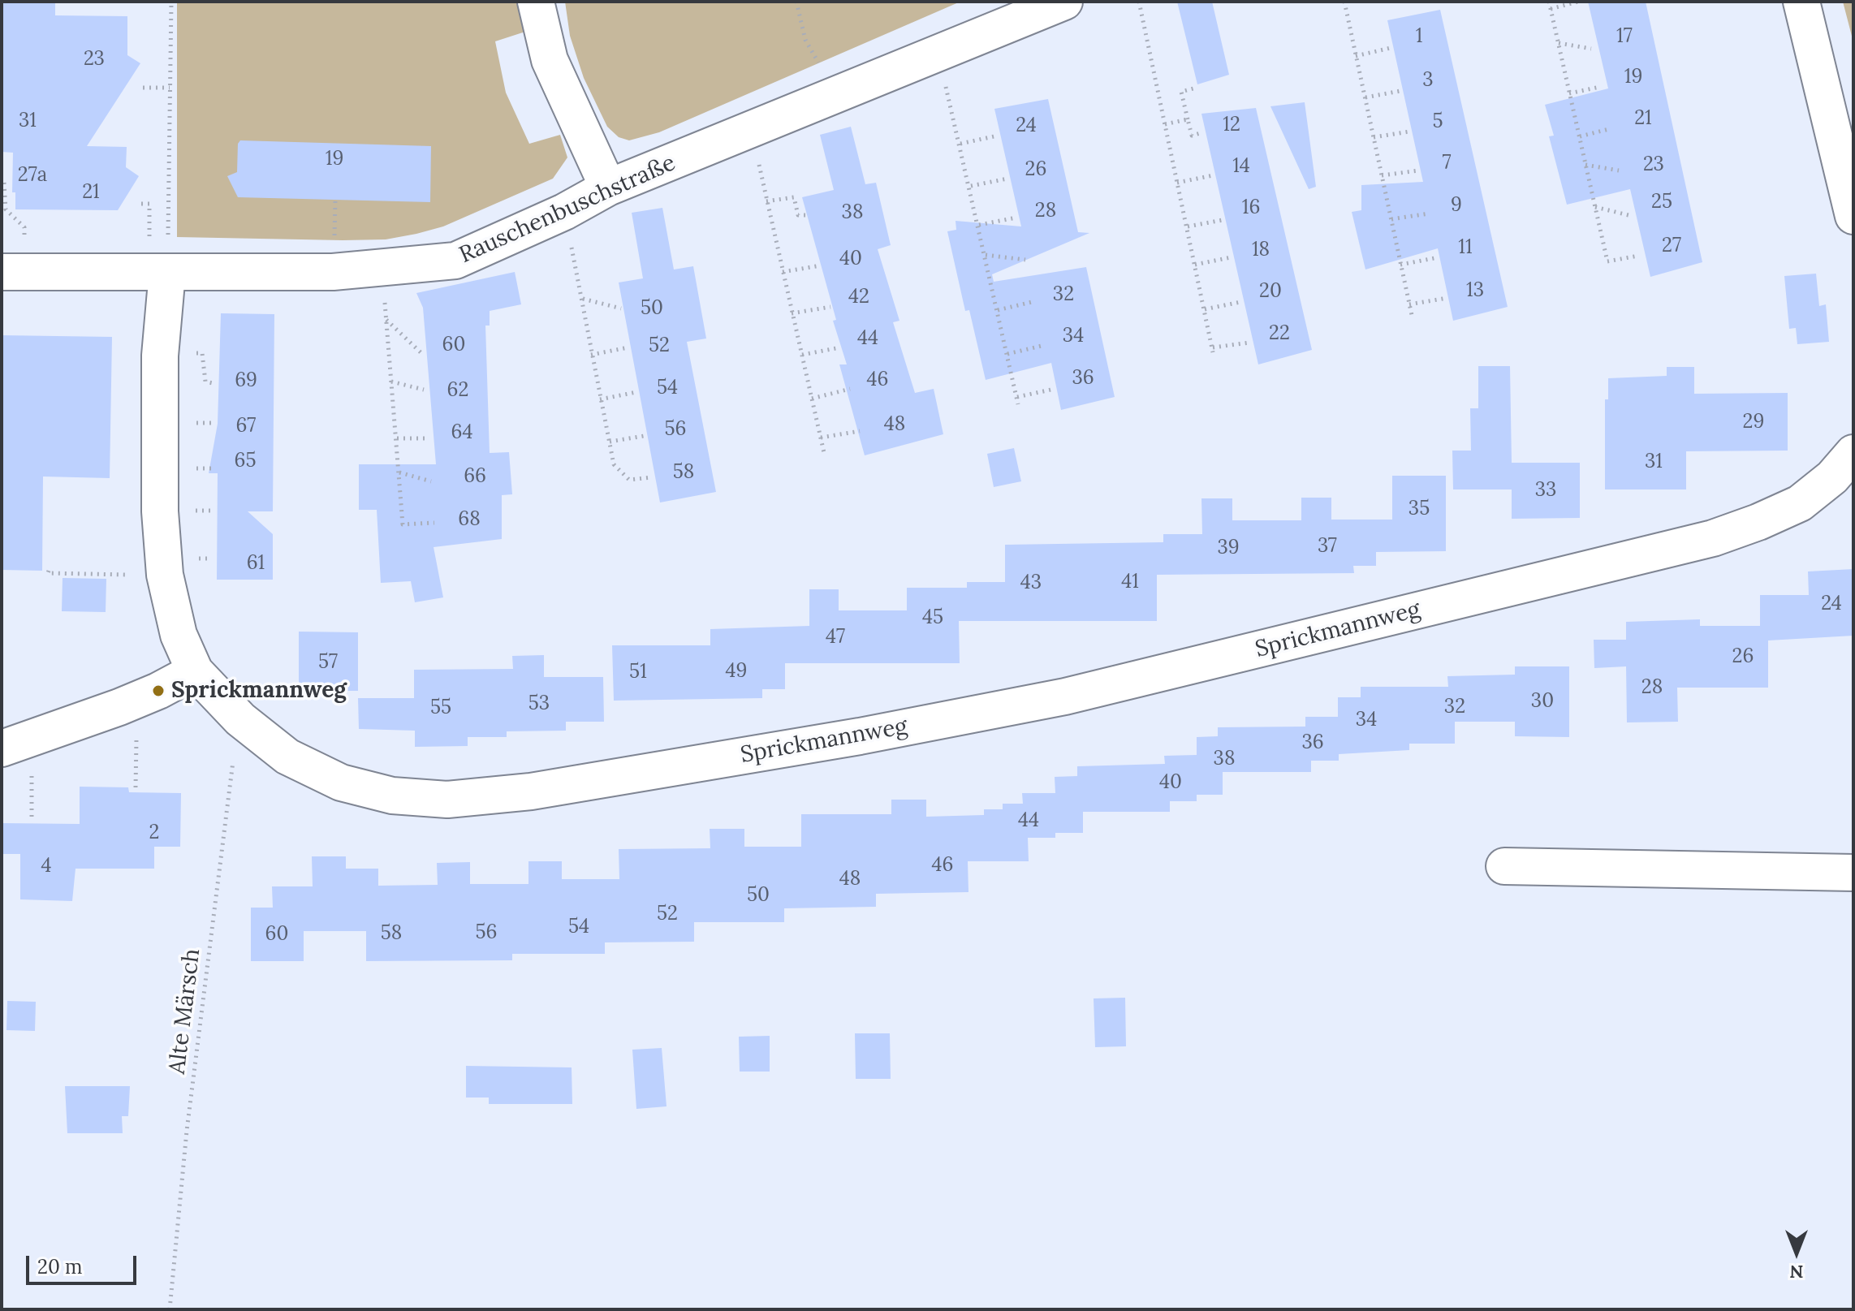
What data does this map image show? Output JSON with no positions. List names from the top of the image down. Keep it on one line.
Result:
{"streets":{"street":["Rauschenbuschstraße","Sprickmannweg"],"path":["Alte Märsch"]},"crossings":[["Rauschenbuschstraße","Sprickmannweg"],["Sprickmannweg","Alte Märsch"]],"places":["Sprickmannweg"],"house_numbers":["1","17","23","19","3","21","31","5","12","24","19","7","23","14","26","27a","21","25","9","16","28","38","27","11","18","40","13","20","32","42","50","22","34","44","60","52","36","46","69","54","62","29","48","67","56","64","65","31","58","66","33","35","68","37","39","61","41","43","24","45","47","26","57","49","51","28","30","53","32","55","34","36","38","40","44","2","46","4","48","50","52","54","56","58","60"],"scale_bar":"20 m","north":"bottom"}
